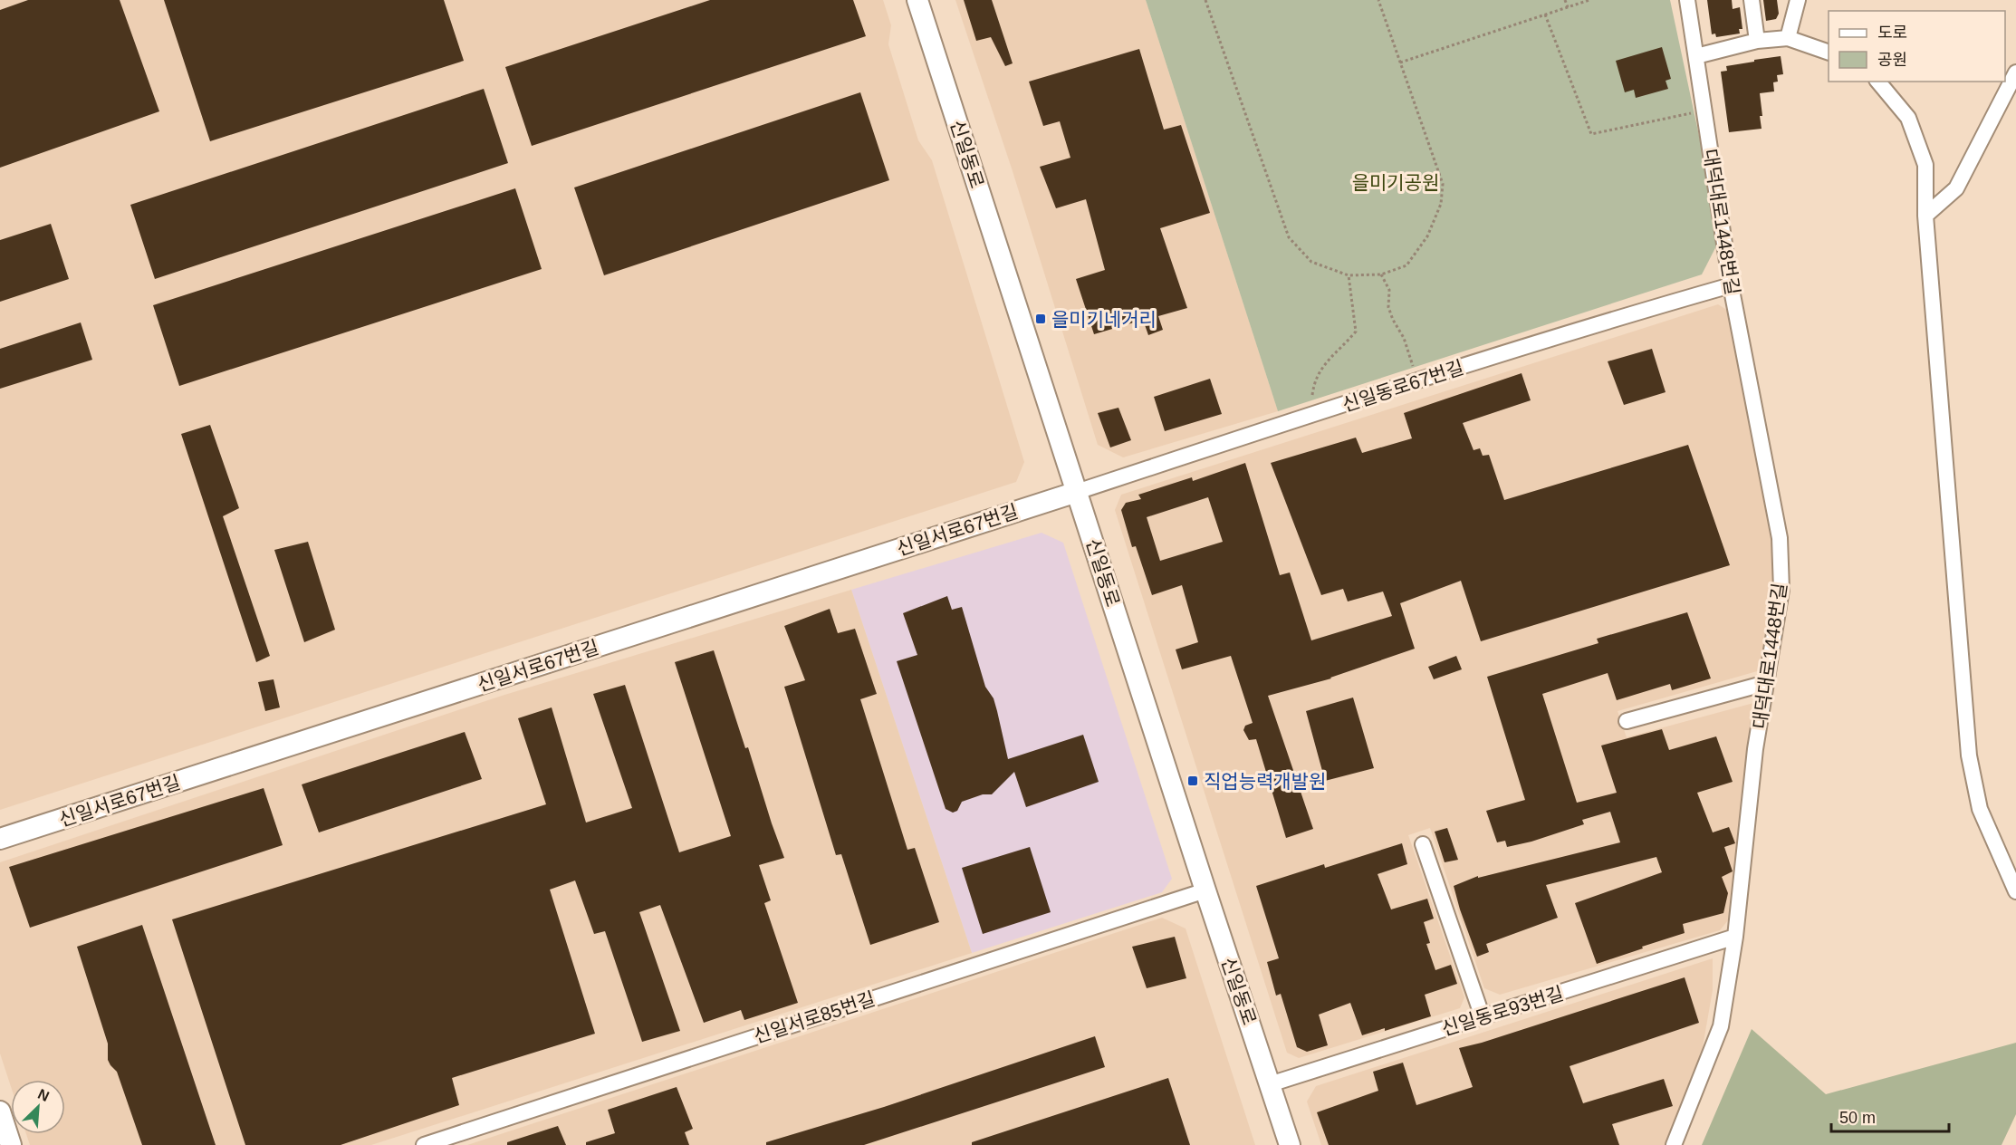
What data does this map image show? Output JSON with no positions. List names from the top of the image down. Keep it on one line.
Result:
{"streets":{"main road":["신일동로","신일서로67번길"],"street":["대덕대로1448번길","신일동로67번길","신일동로93번길","신일서로85번길"]},"crossings":[["신일동로","신일동로67번길"],["신일동로","신일서로67번길"],["신일동로","신일동로93번길"],["신일동로","신일서로85번길"],["대덕대로1448번길","신일동로67번길"],["대덕대로1448번길","신일동로93번길"],["신일동로67번길","신일서로67번길"]],"parks":["을미기공원"],"places":{"transit":["을미기네거리","직업능력개발원"]},"legend":["도로","공원"],"scale_bar":"50 m","north":"top right"}
